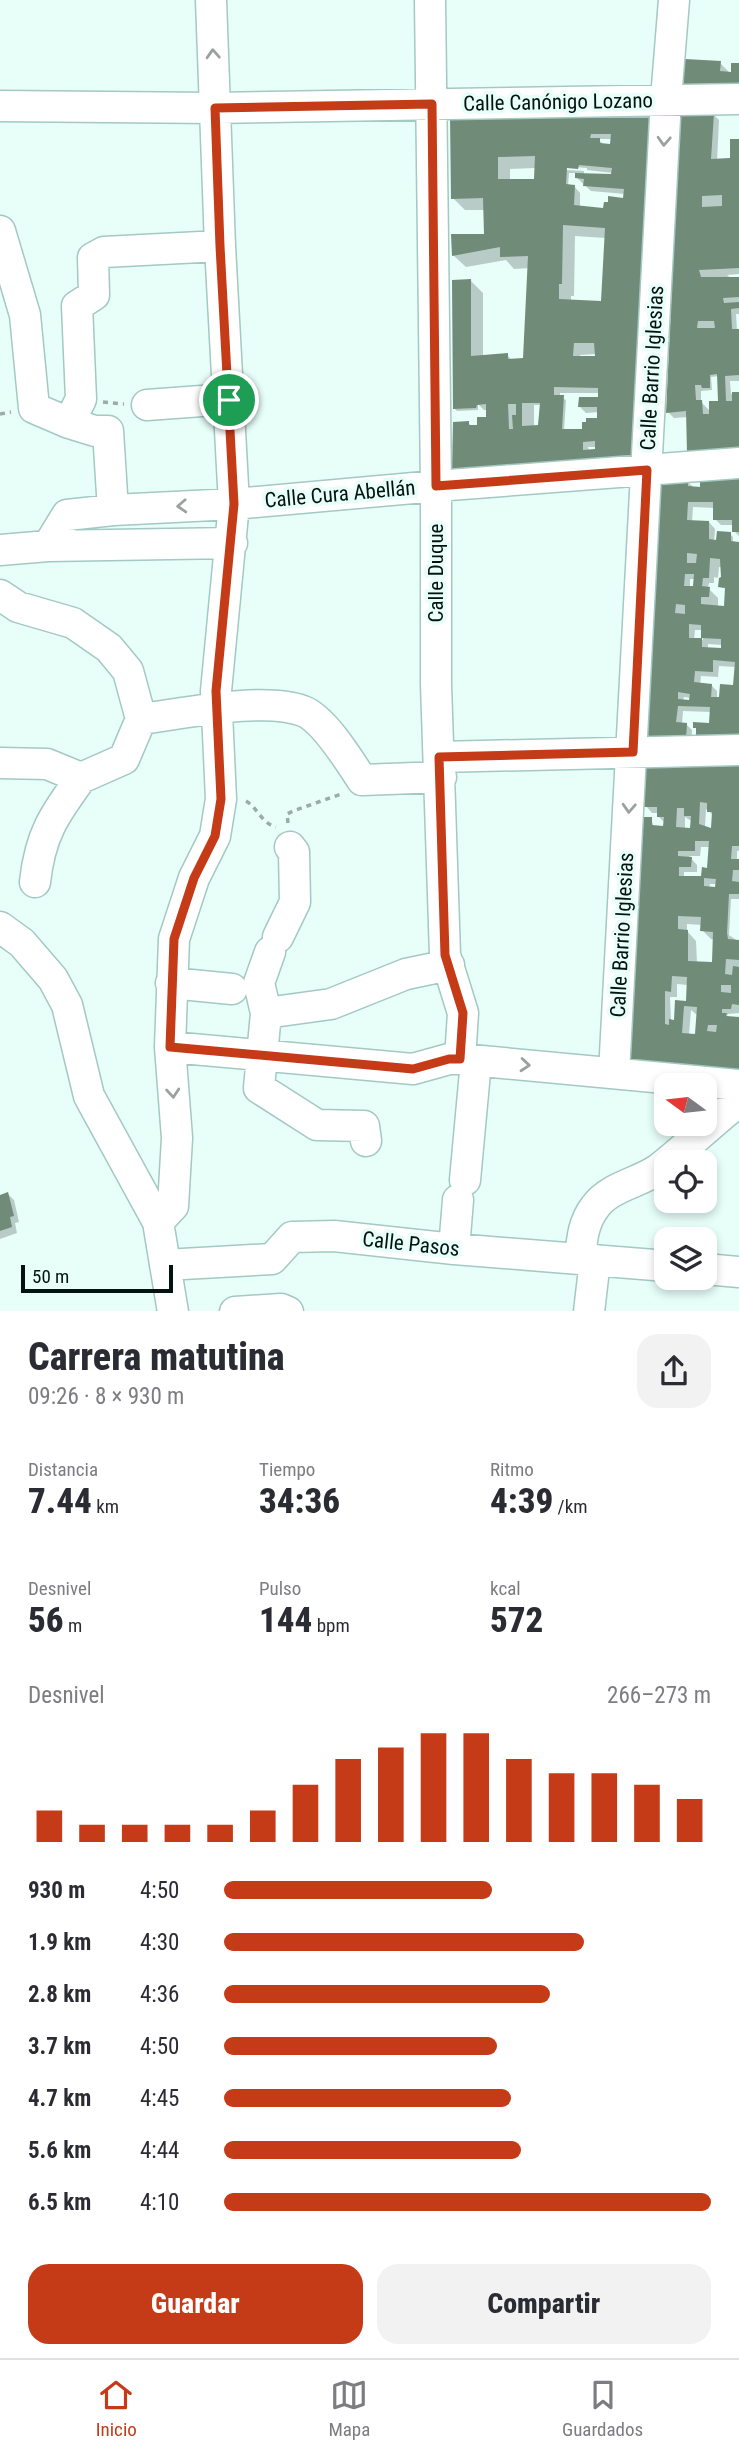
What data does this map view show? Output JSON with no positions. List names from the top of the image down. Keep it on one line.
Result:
{"streets":{"street":["Calle Canónigo Lozano","Calle Barrio Iglesias","Calle Cura Abellán","Calle Duque","Calle Pasos"]},"crossings":[["Calle Canónigo Lozano","Calle Barrio Iglesias"],["Calle Canónigo Lozano","Calle Duque"],["Calle Barrio Iglesias","Calle Cura Abellán"],["Calle Cura Abellán","Calle Duque"],["Calle Duque","Calle Pasos"]],"one_way":["Calle Barrio Iglesias"],"scale_bar":"50 m","north":"left","page":{"scale":"50 m","heading":["Carrera matutina","09:26 · 8 × 930 m"],"stats":[["Distancia","7.44 km"],["Tiempo","34:36"],["Ritmo","4:39 /km"],["Desnivel","56 m"],["Pulso","144 bpm"],["kcal","572"]],"chart":["Desnivel","266–273 m"],"list":[{"name":"930 m","note":"4:50"},{"name":"1.9 km","note":"4:30"},{"name":"2.8 km","note":"4:36"},{"name":"3.7 km","note":"4:50"},{"name":"4.7 km","note":"4:45"},{"name":"5.6 km","note":"4:44"},{"name":"6.5 km","note":"4:10"}],"buttons":["Guardar","Compartir"],"tabs":["Inicio","Mapa","Guardados"]}}
